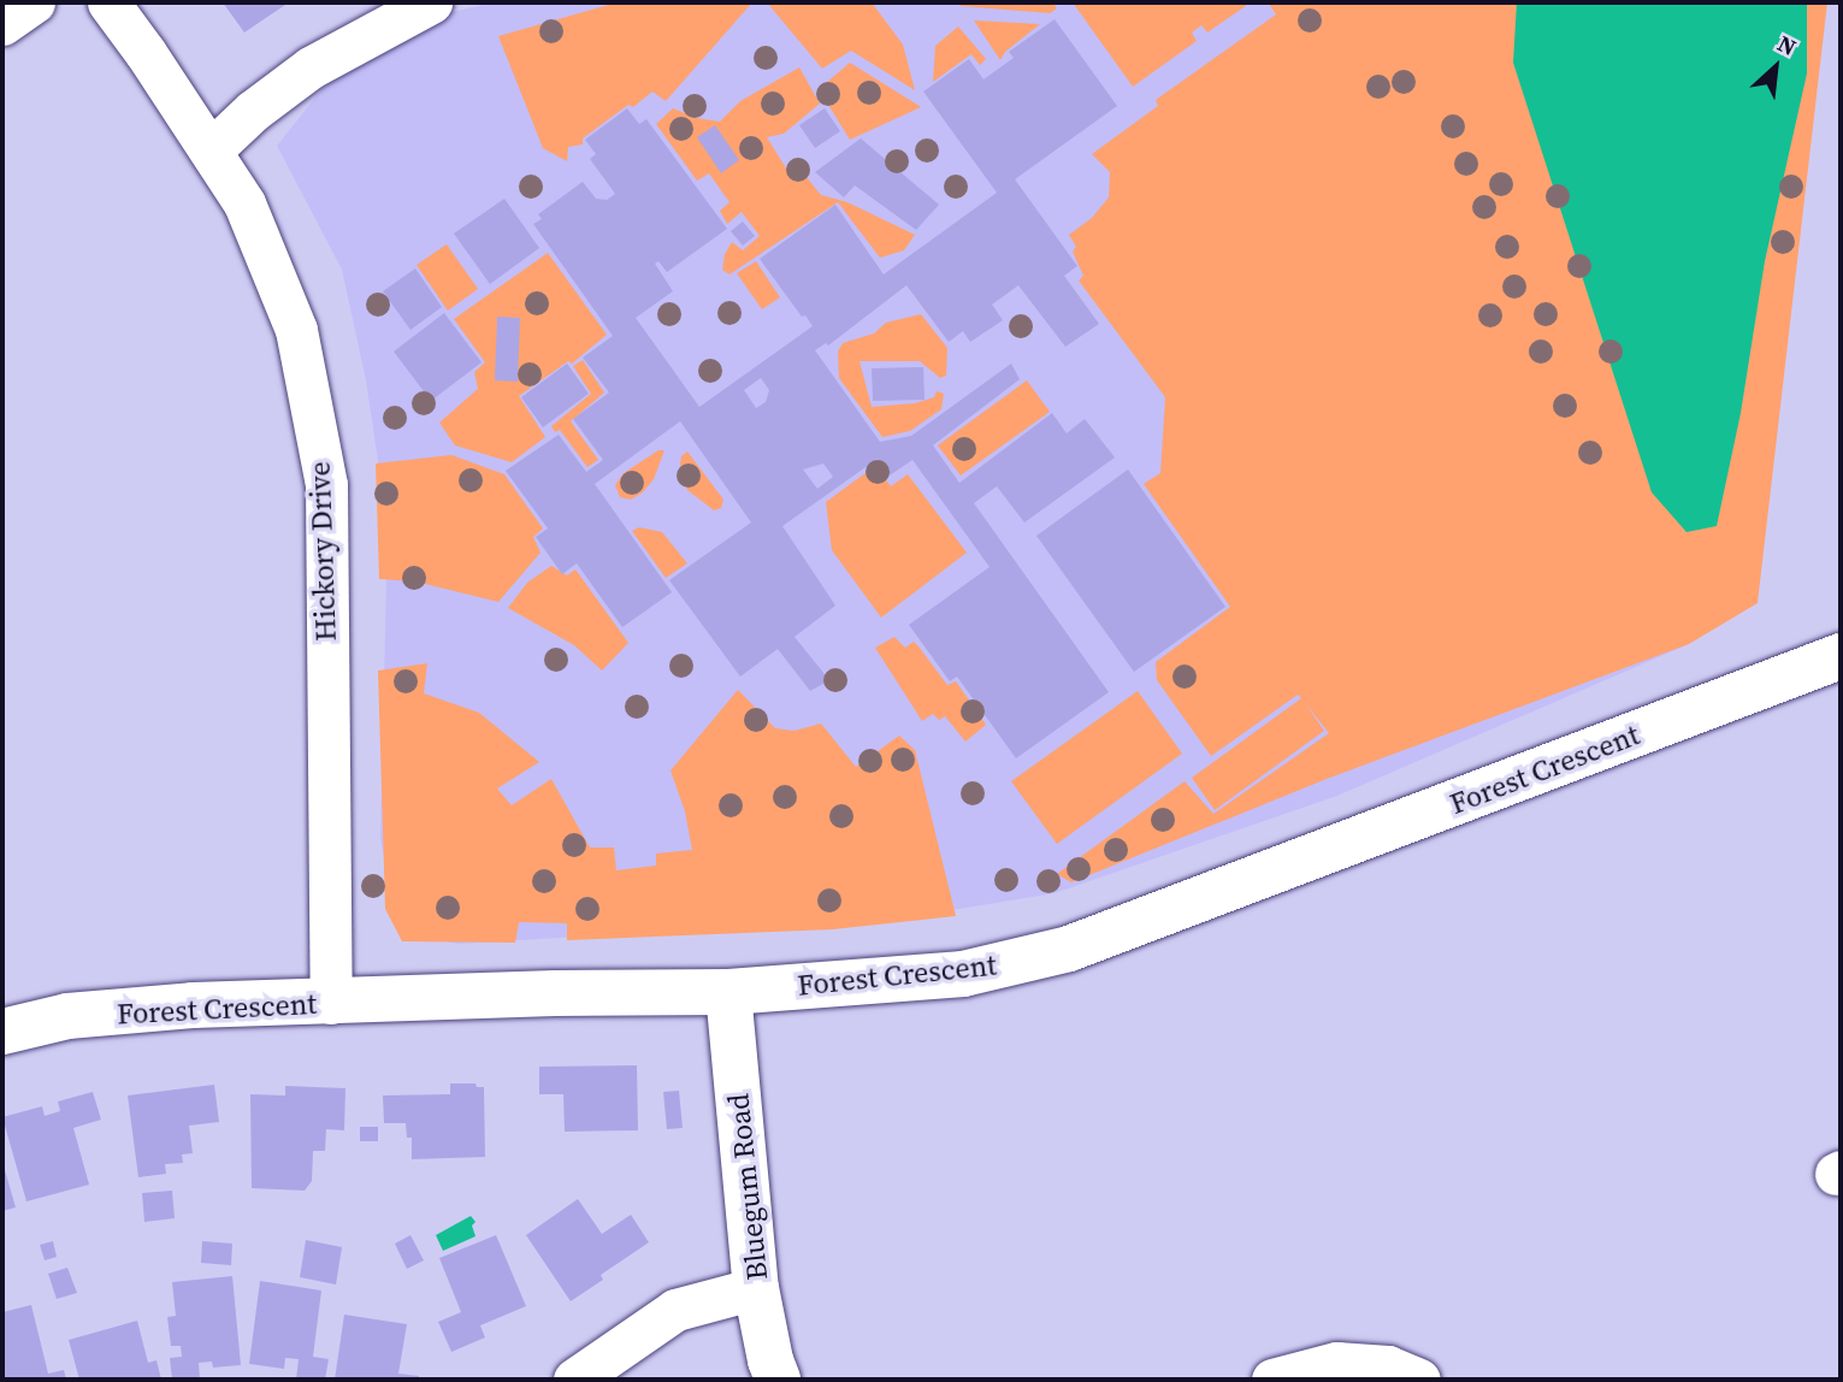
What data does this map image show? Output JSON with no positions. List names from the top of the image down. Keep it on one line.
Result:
{"streets":{"street":["Hickory Drive","Forest Crescent","Bluegum Road"]},"crossings":[["Hickory Drive","Forest Crescent"],["Forest Crescent","Bluegum Road"]],"north":"top right"}
